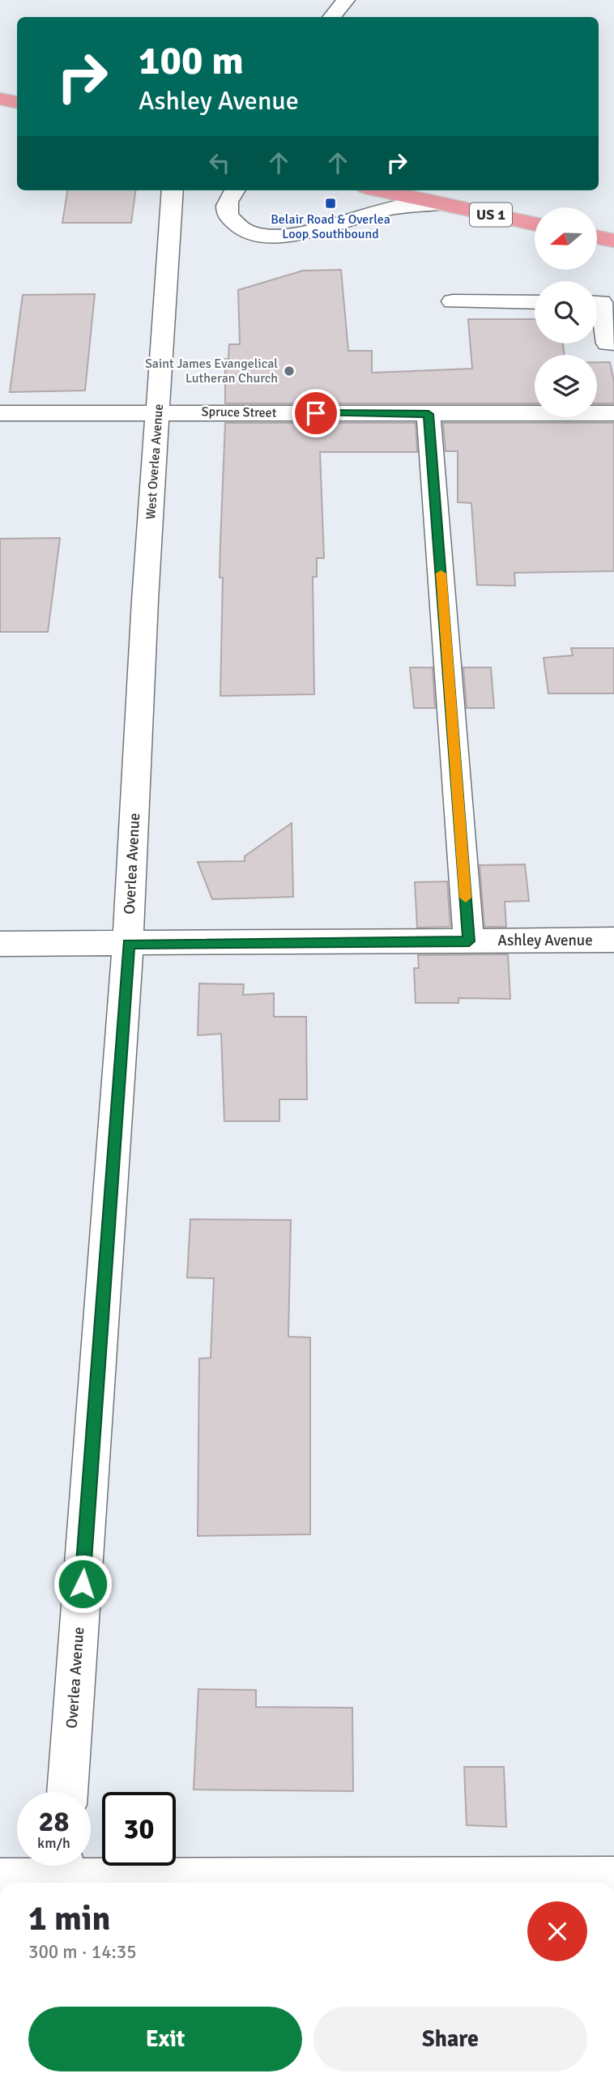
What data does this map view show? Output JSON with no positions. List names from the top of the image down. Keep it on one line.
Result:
{"streets":{"main road":["US 1"],"street":["Spruce Street","West Overlea Avenue","Overlea Avenue","Ashley Avenue"]},"crossings":[["Spruce Street","West Overlea Avenue"],["West Overlea Avenue","Overlea Avenue"],["Overlea Avenue","Ashley Avenue"]],"places":{"transit":["Belair Road & Overlea Loop Southbound"],"other":["Saint James Evangelical Lutheran Church"]},"north":"left","page":{"turn":["100 m","Ashley Avenue"],"speed":"28 km/h","limit":"30","heading":["1 min","300 m · 14:35"],"buttons":["Exit","Share"]}}
